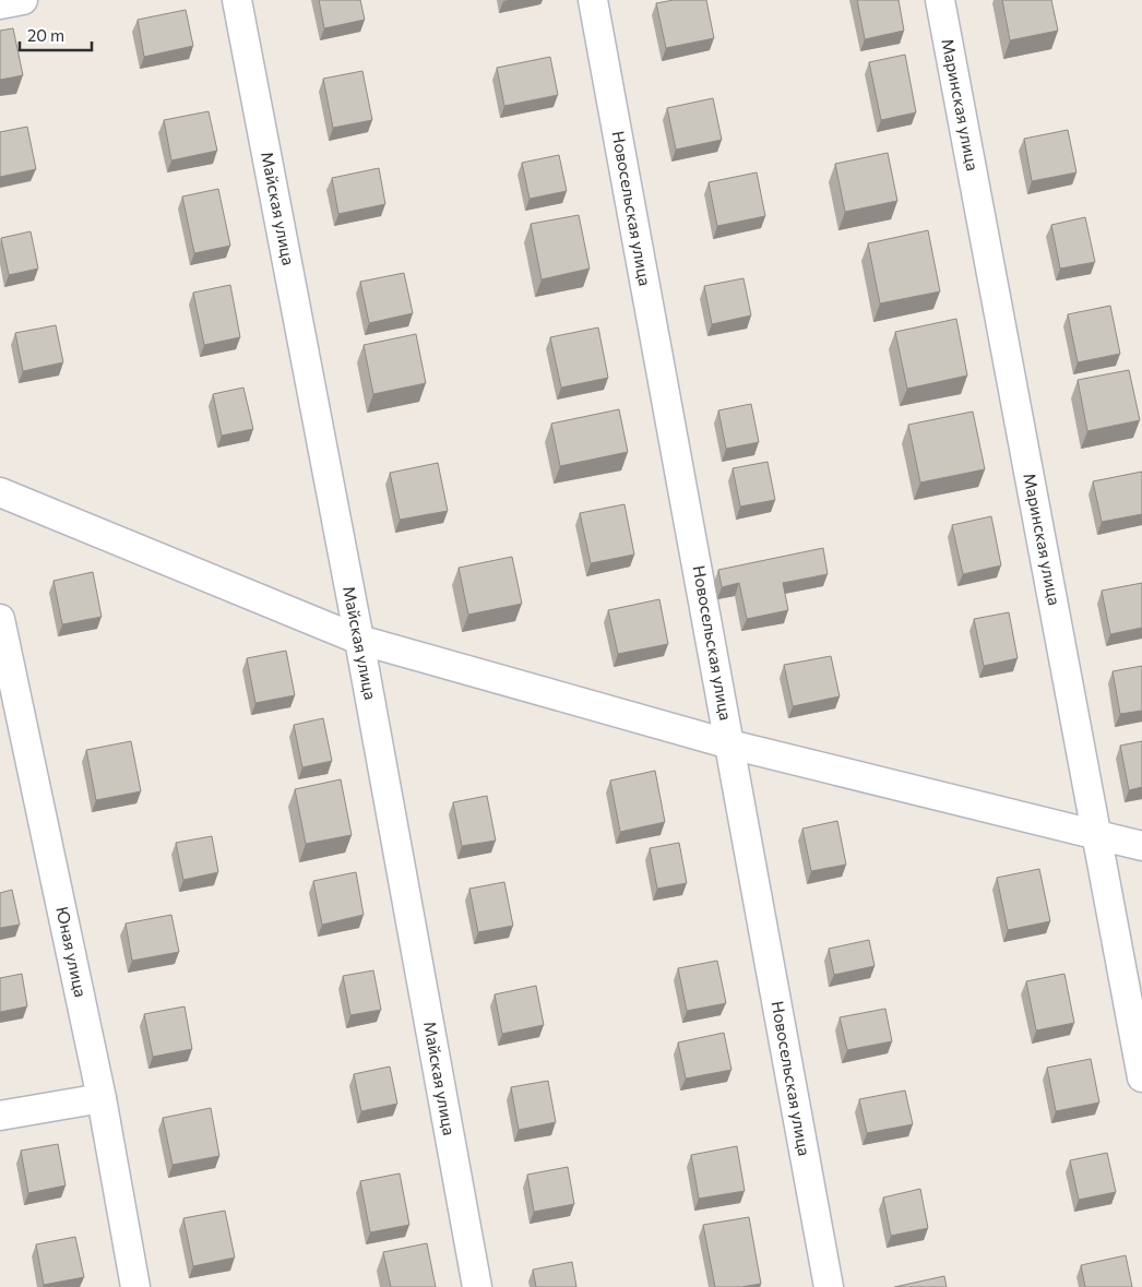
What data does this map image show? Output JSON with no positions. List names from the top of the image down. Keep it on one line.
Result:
{"streets":{"street":["Маринская улица","Майская улица","Новосельская улица","Юная улица"]},"scale_bar":"20 m"}
